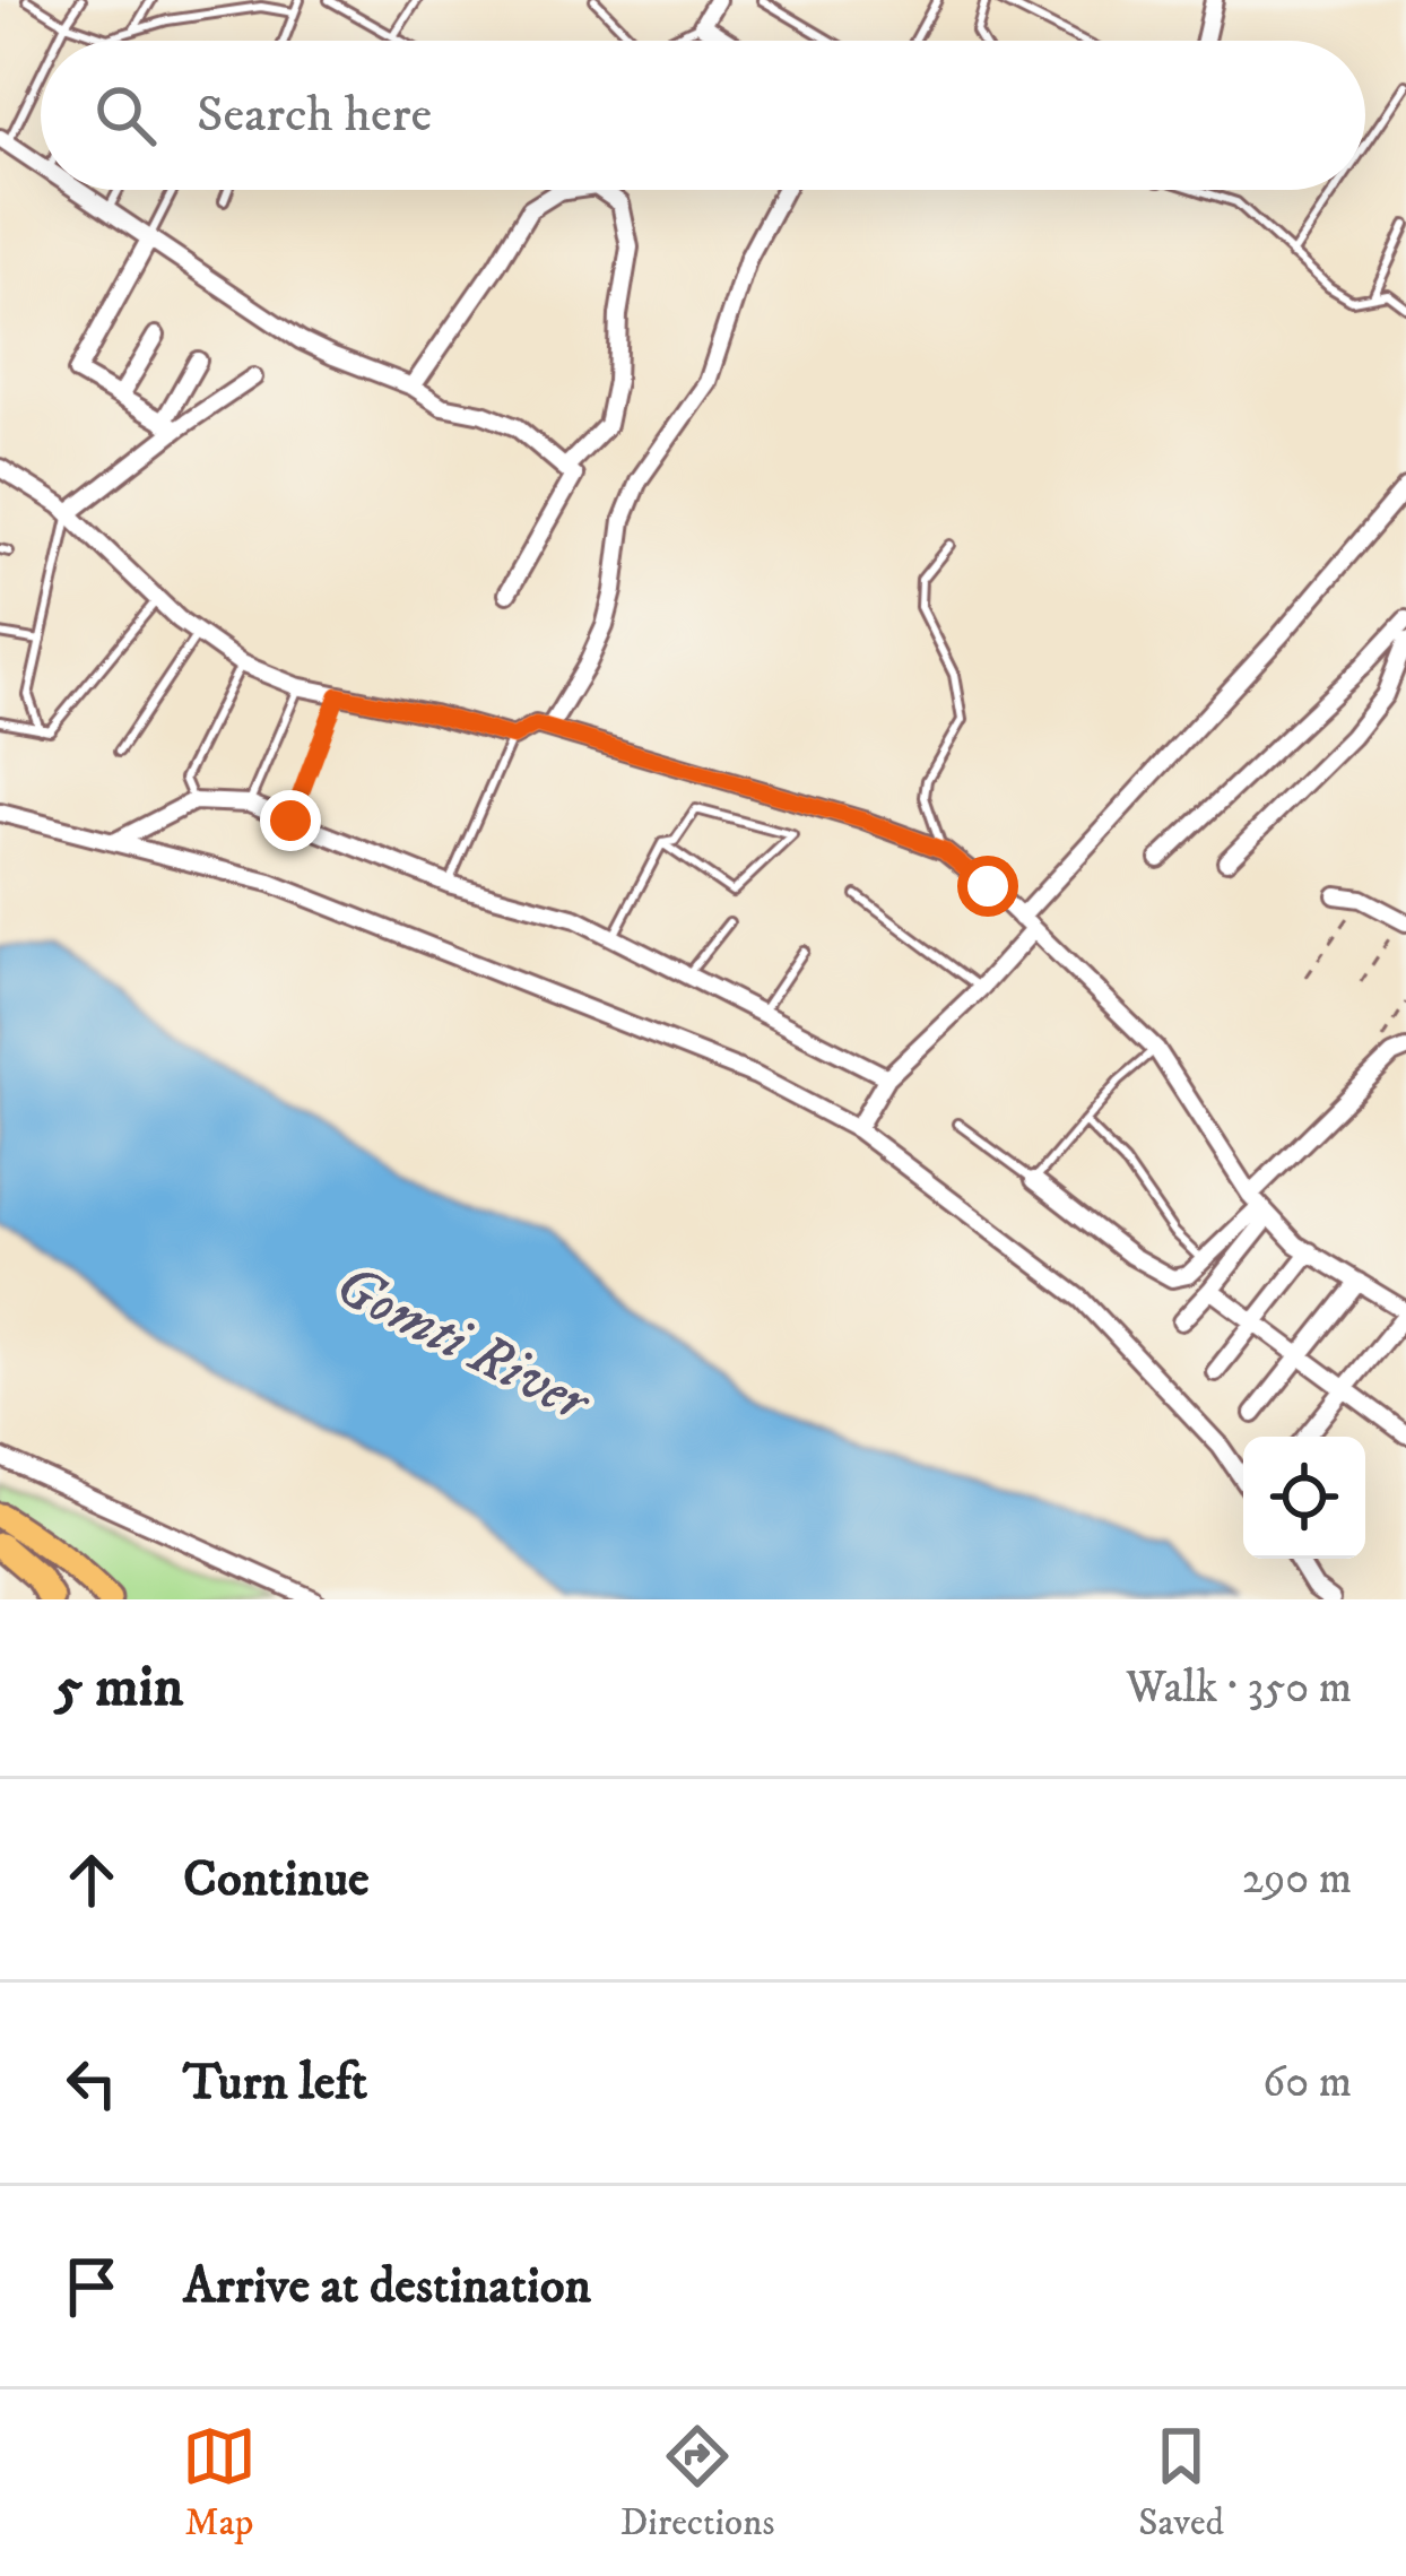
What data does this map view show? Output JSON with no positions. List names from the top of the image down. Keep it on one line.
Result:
{"water":["Gomti River"],"page":{"search":"Search here","heading":["5 min","Walk · 350 m"],"list":[["Continue","290 m"],["Turn left","60 m"],"Arrive at destination"],"nav":["Map","Directions","Saved"]}}
